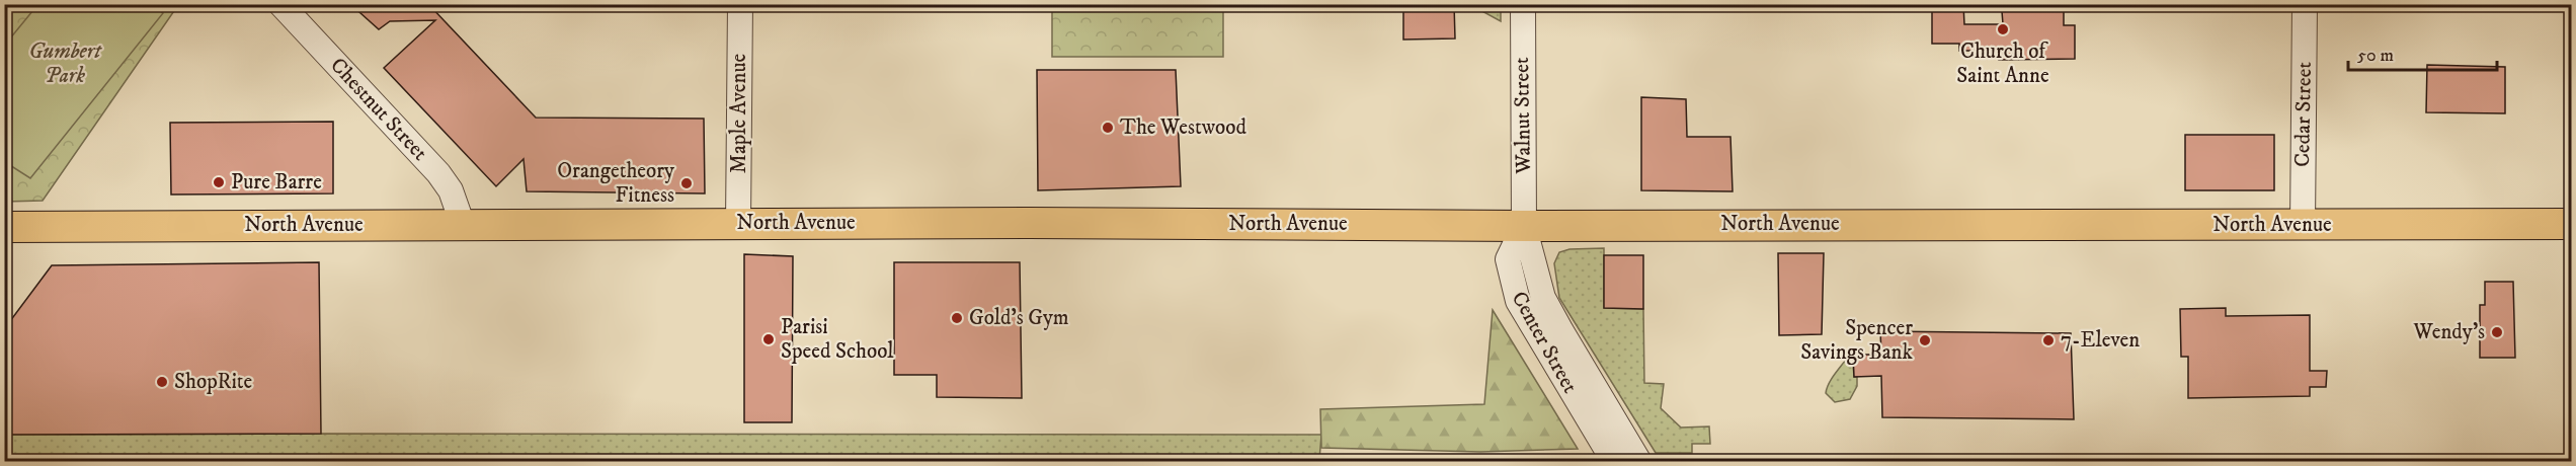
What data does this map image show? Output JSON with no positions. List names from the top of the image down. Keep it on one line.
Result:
{"streets":{"main road":["North Avenue"],"street":["Chestnut Street","Maple Avenue","Cedar Street","Walnut Street","Center Street"]},"crossings":[["Chestnut Street","North Avenue"],["Maple Avenue","North Avenue"],["Cedar Street","North Avenue"],["Walnut Street","North Avenue"],["Walnut Street","Center Street"],["North Avenue","Center Street"]],"parks":["Gumbert Park"],"places":["Church of Saint Anne","The Westwood","Pure Barre","Orangetheory Fitness","Gold's Gym","Wendy's","Parisi Speed School","Spencer Savings Bank","7-Eleven","ShopRite"],"scale_bar":"50 m"}
